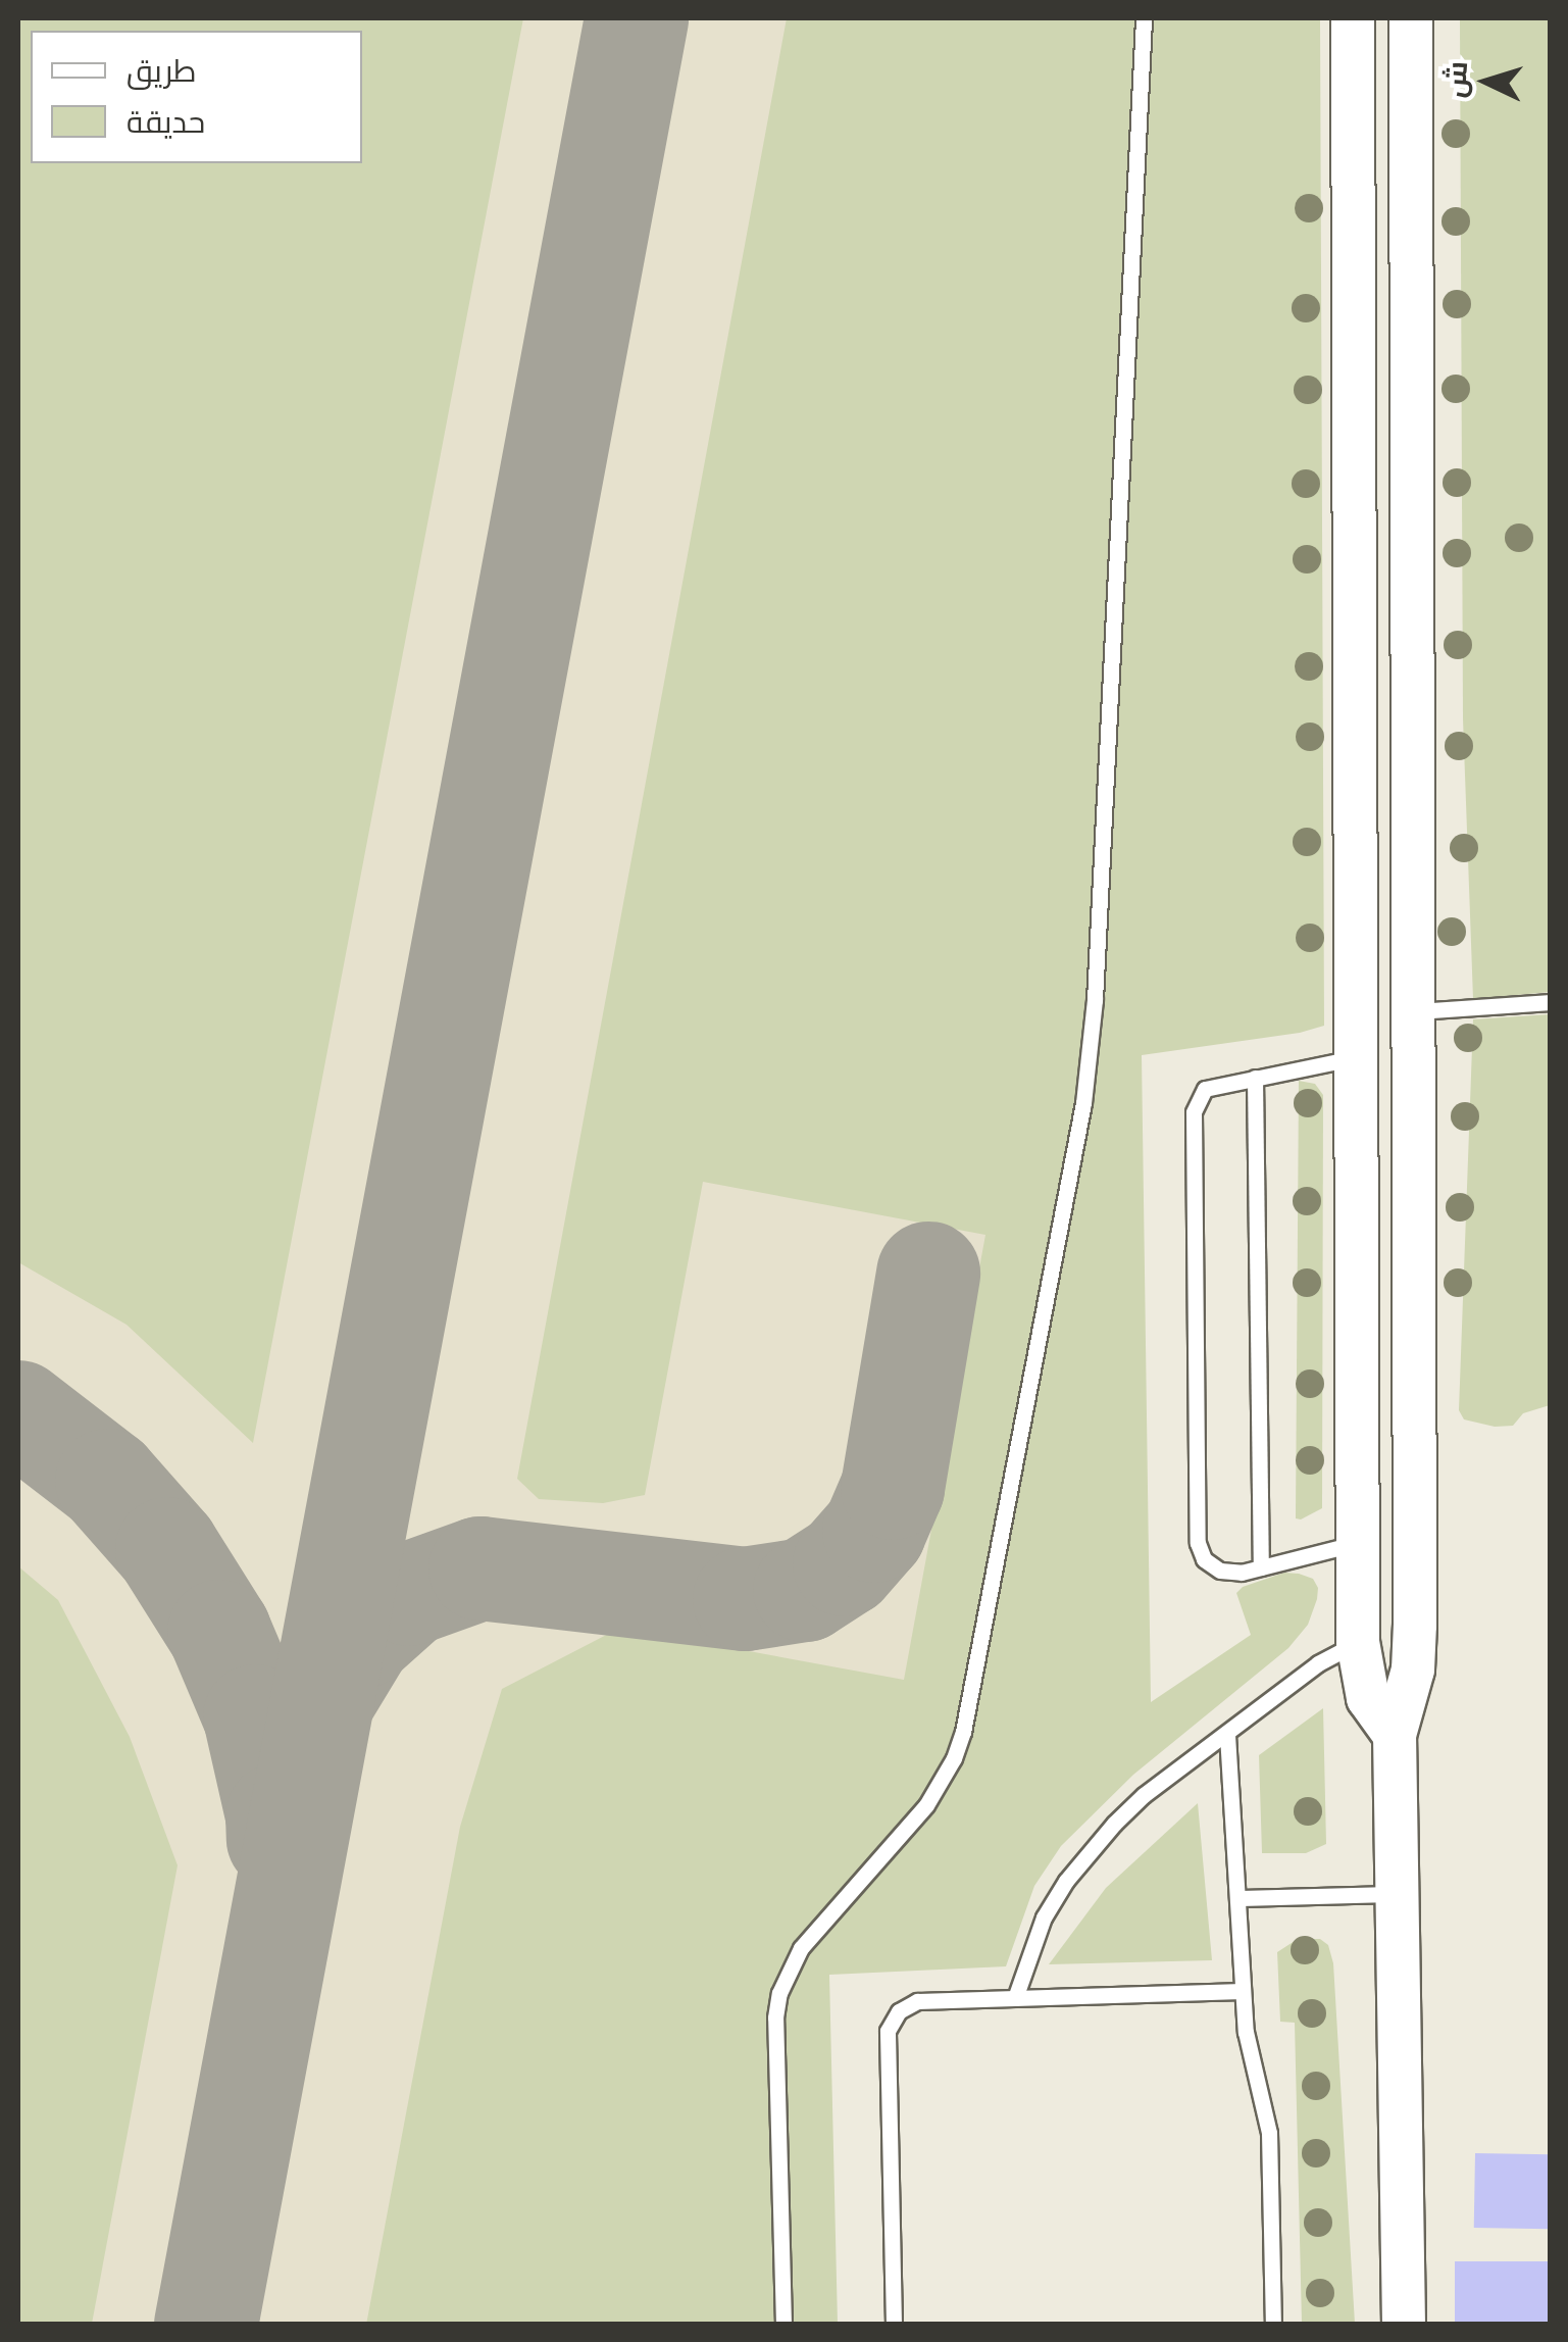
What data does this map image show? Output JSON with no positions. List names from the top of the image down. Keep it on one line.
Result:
{"legend":["طريق","حديقة"],"north":"left"}
